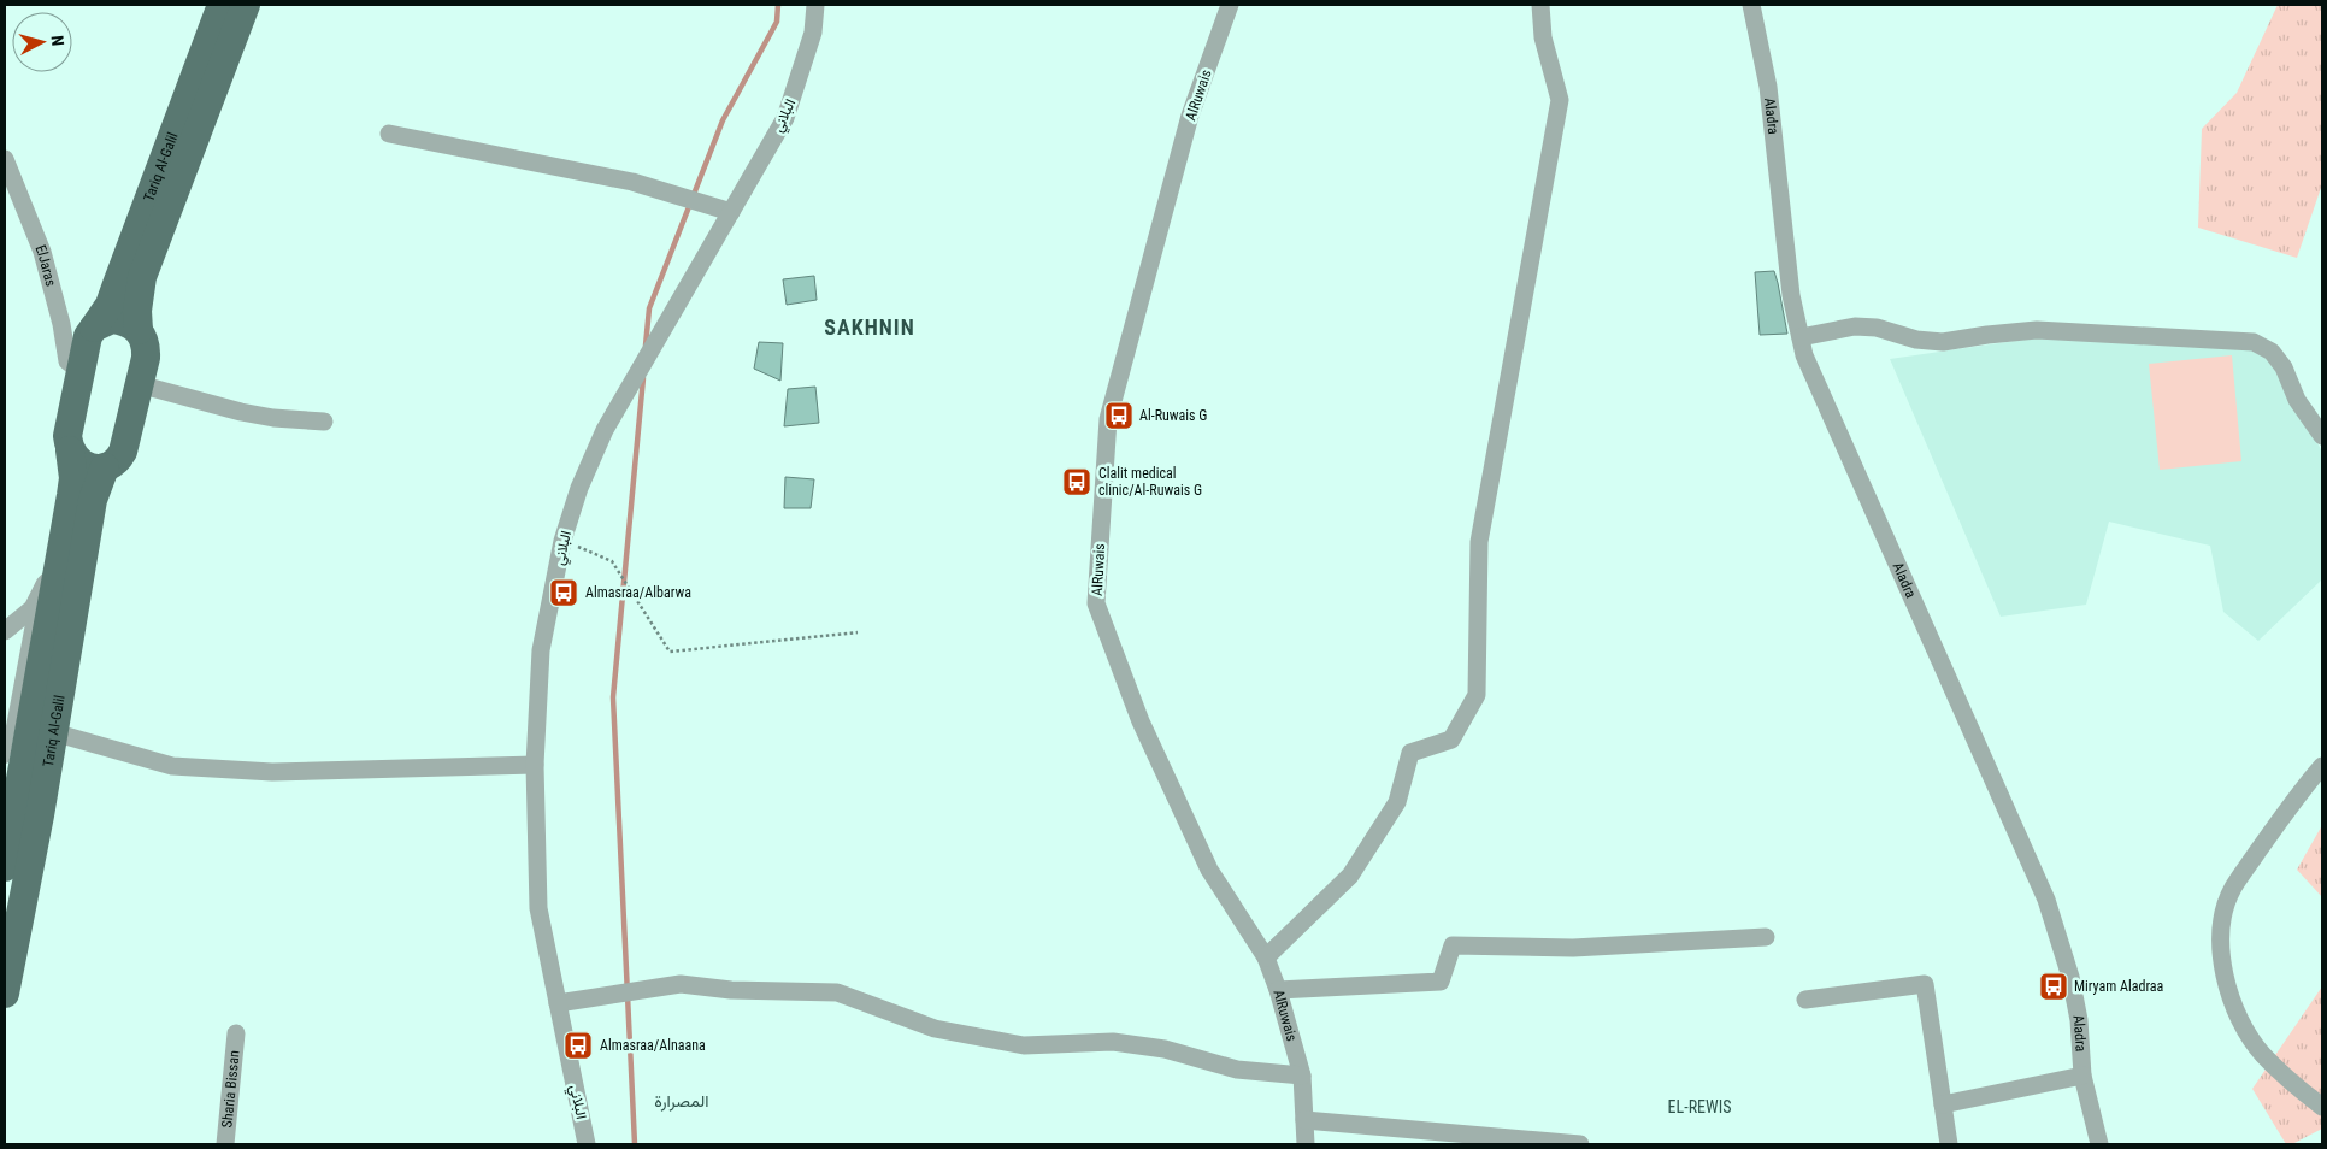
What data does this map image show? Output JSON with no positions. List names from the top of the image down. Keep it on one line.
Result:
{"streets":{"main road":["Tariq Al-Galil"],"street":["AlRuwais","البلاني","Aladra","ElJaras","Sharia Bissan"]},"crossings":[["Tariq Al-Galil","ElJaras"]],"districts":["SAKHNIN","المصرارة","EL-REWIS"],"places":{"bus stop":["Al-Ruwais G","Clalit medical clinic/Al-Ruwais G","Almasraa/Albarwa","Miryam Aladraa","Almasraa/Alnaana"]},"north":"right"}
